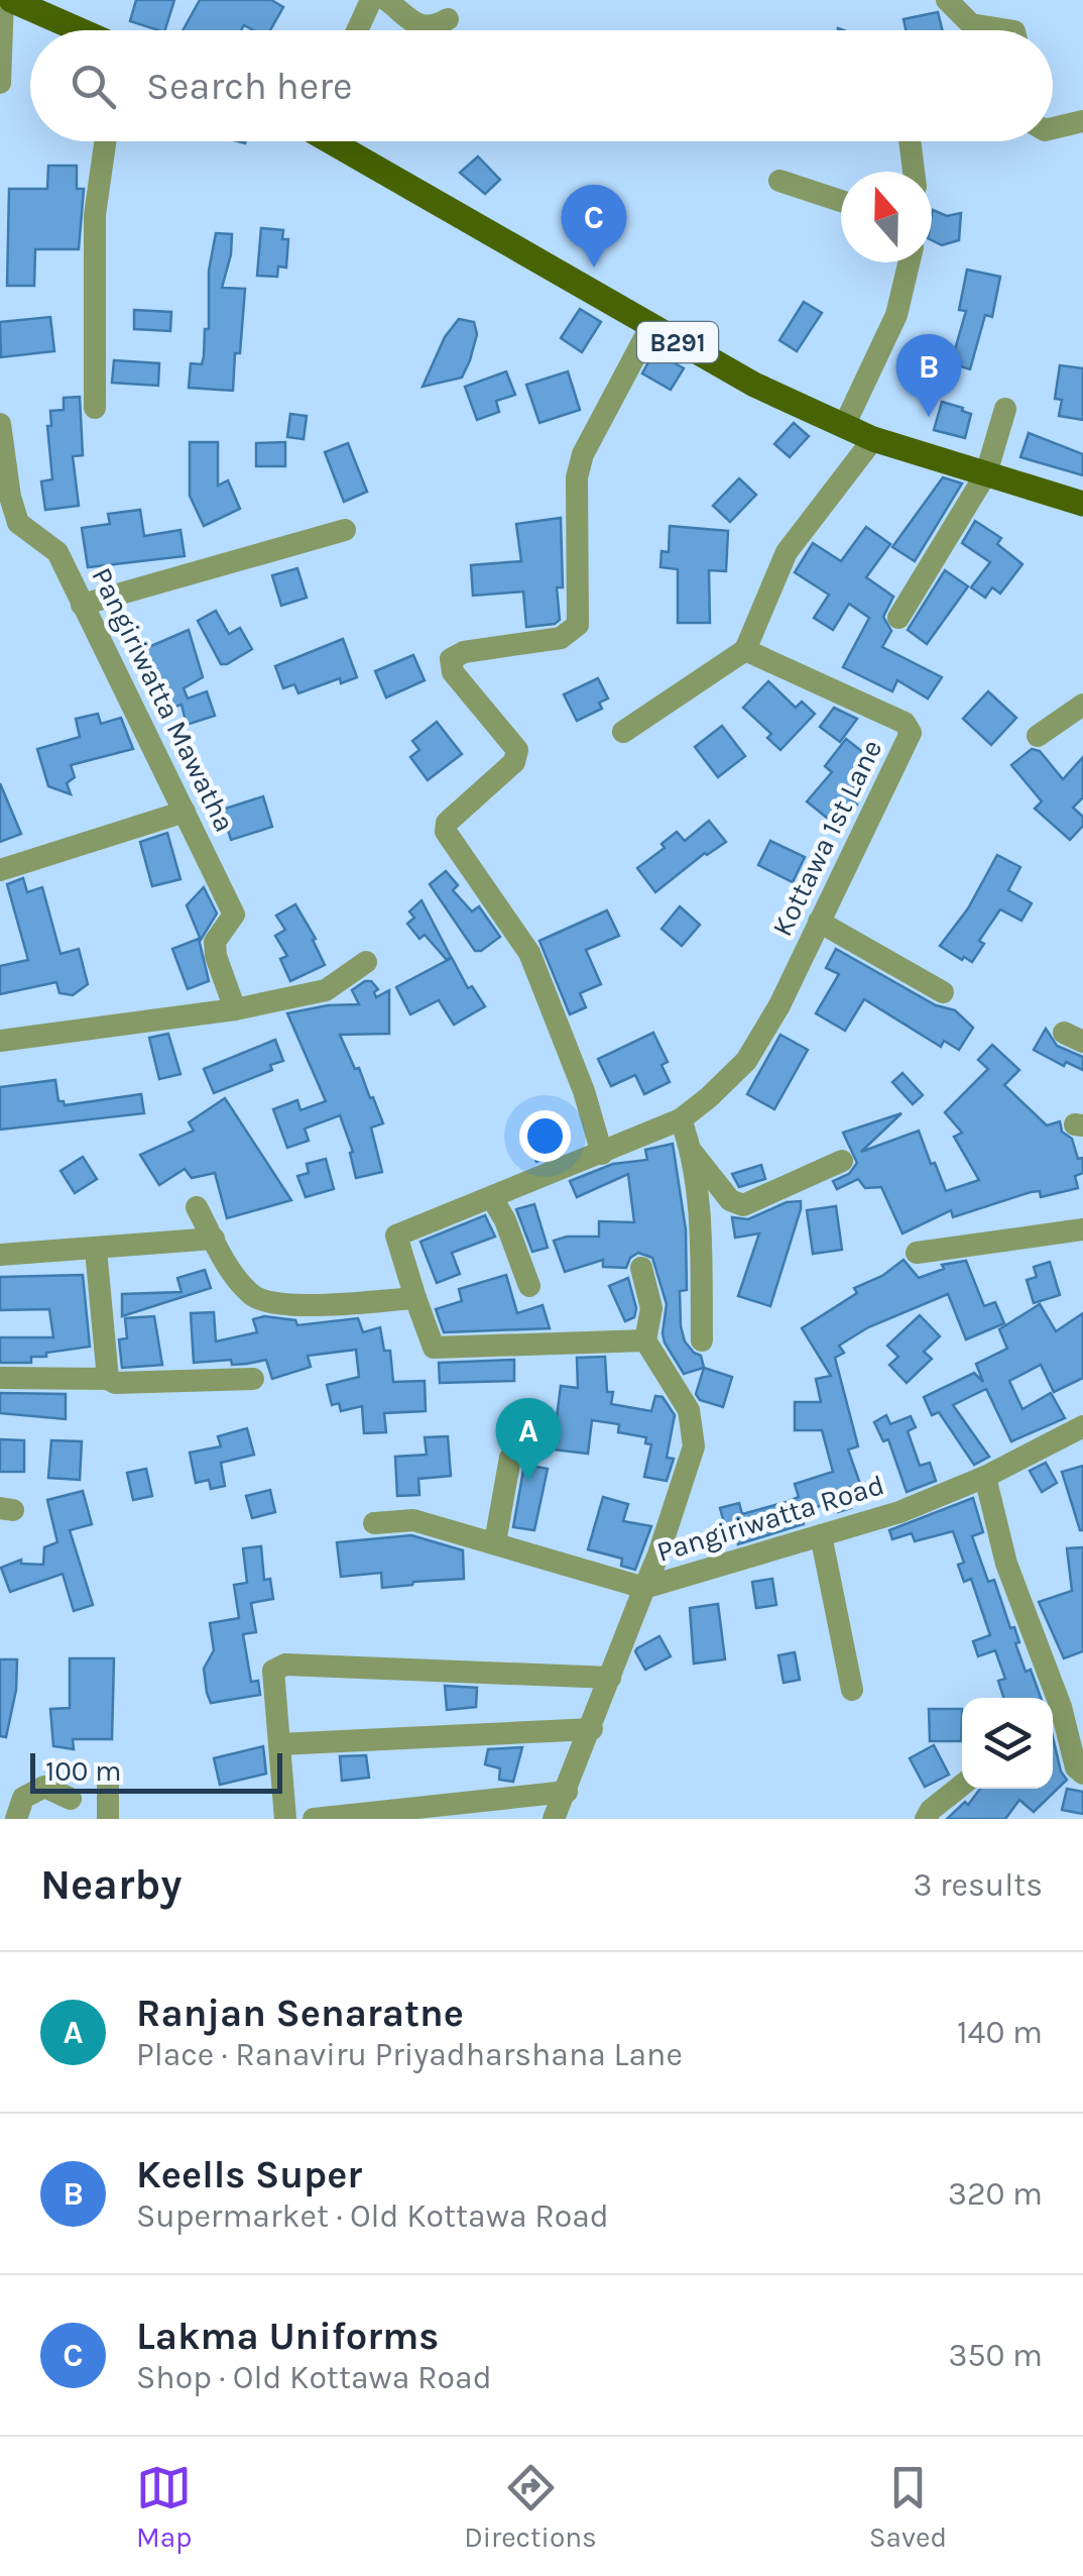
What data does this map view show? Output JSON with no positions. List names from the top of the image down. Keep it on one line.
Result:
{"streets":{"main road":["B291"],"street":["Pangiriwatta Mawatha","Kottawa 1st Lane","Pangiriwatta Road"]},"scale_bar":"100 m","north":"top","page":{"search":"Search here","pins":["C","B","A"],"scale":"100 m","heading":["Nearby","3 results"],"list":[{"mark":"A","name":"Ranjan Senaratne","note":"Place · Ranaviru Priyadharshana Lane","value":"140 m"},{"mark":"B","name":"Keells Super","note":"Supermarket · Old Kottawa Road","value":"320 m"},{"mark":"C","name":"Lakma Uniforms","note":"Shop · Old Kottawa Road","value":"350 m"}],"nav":["Map","Directions","Saved"]}}
